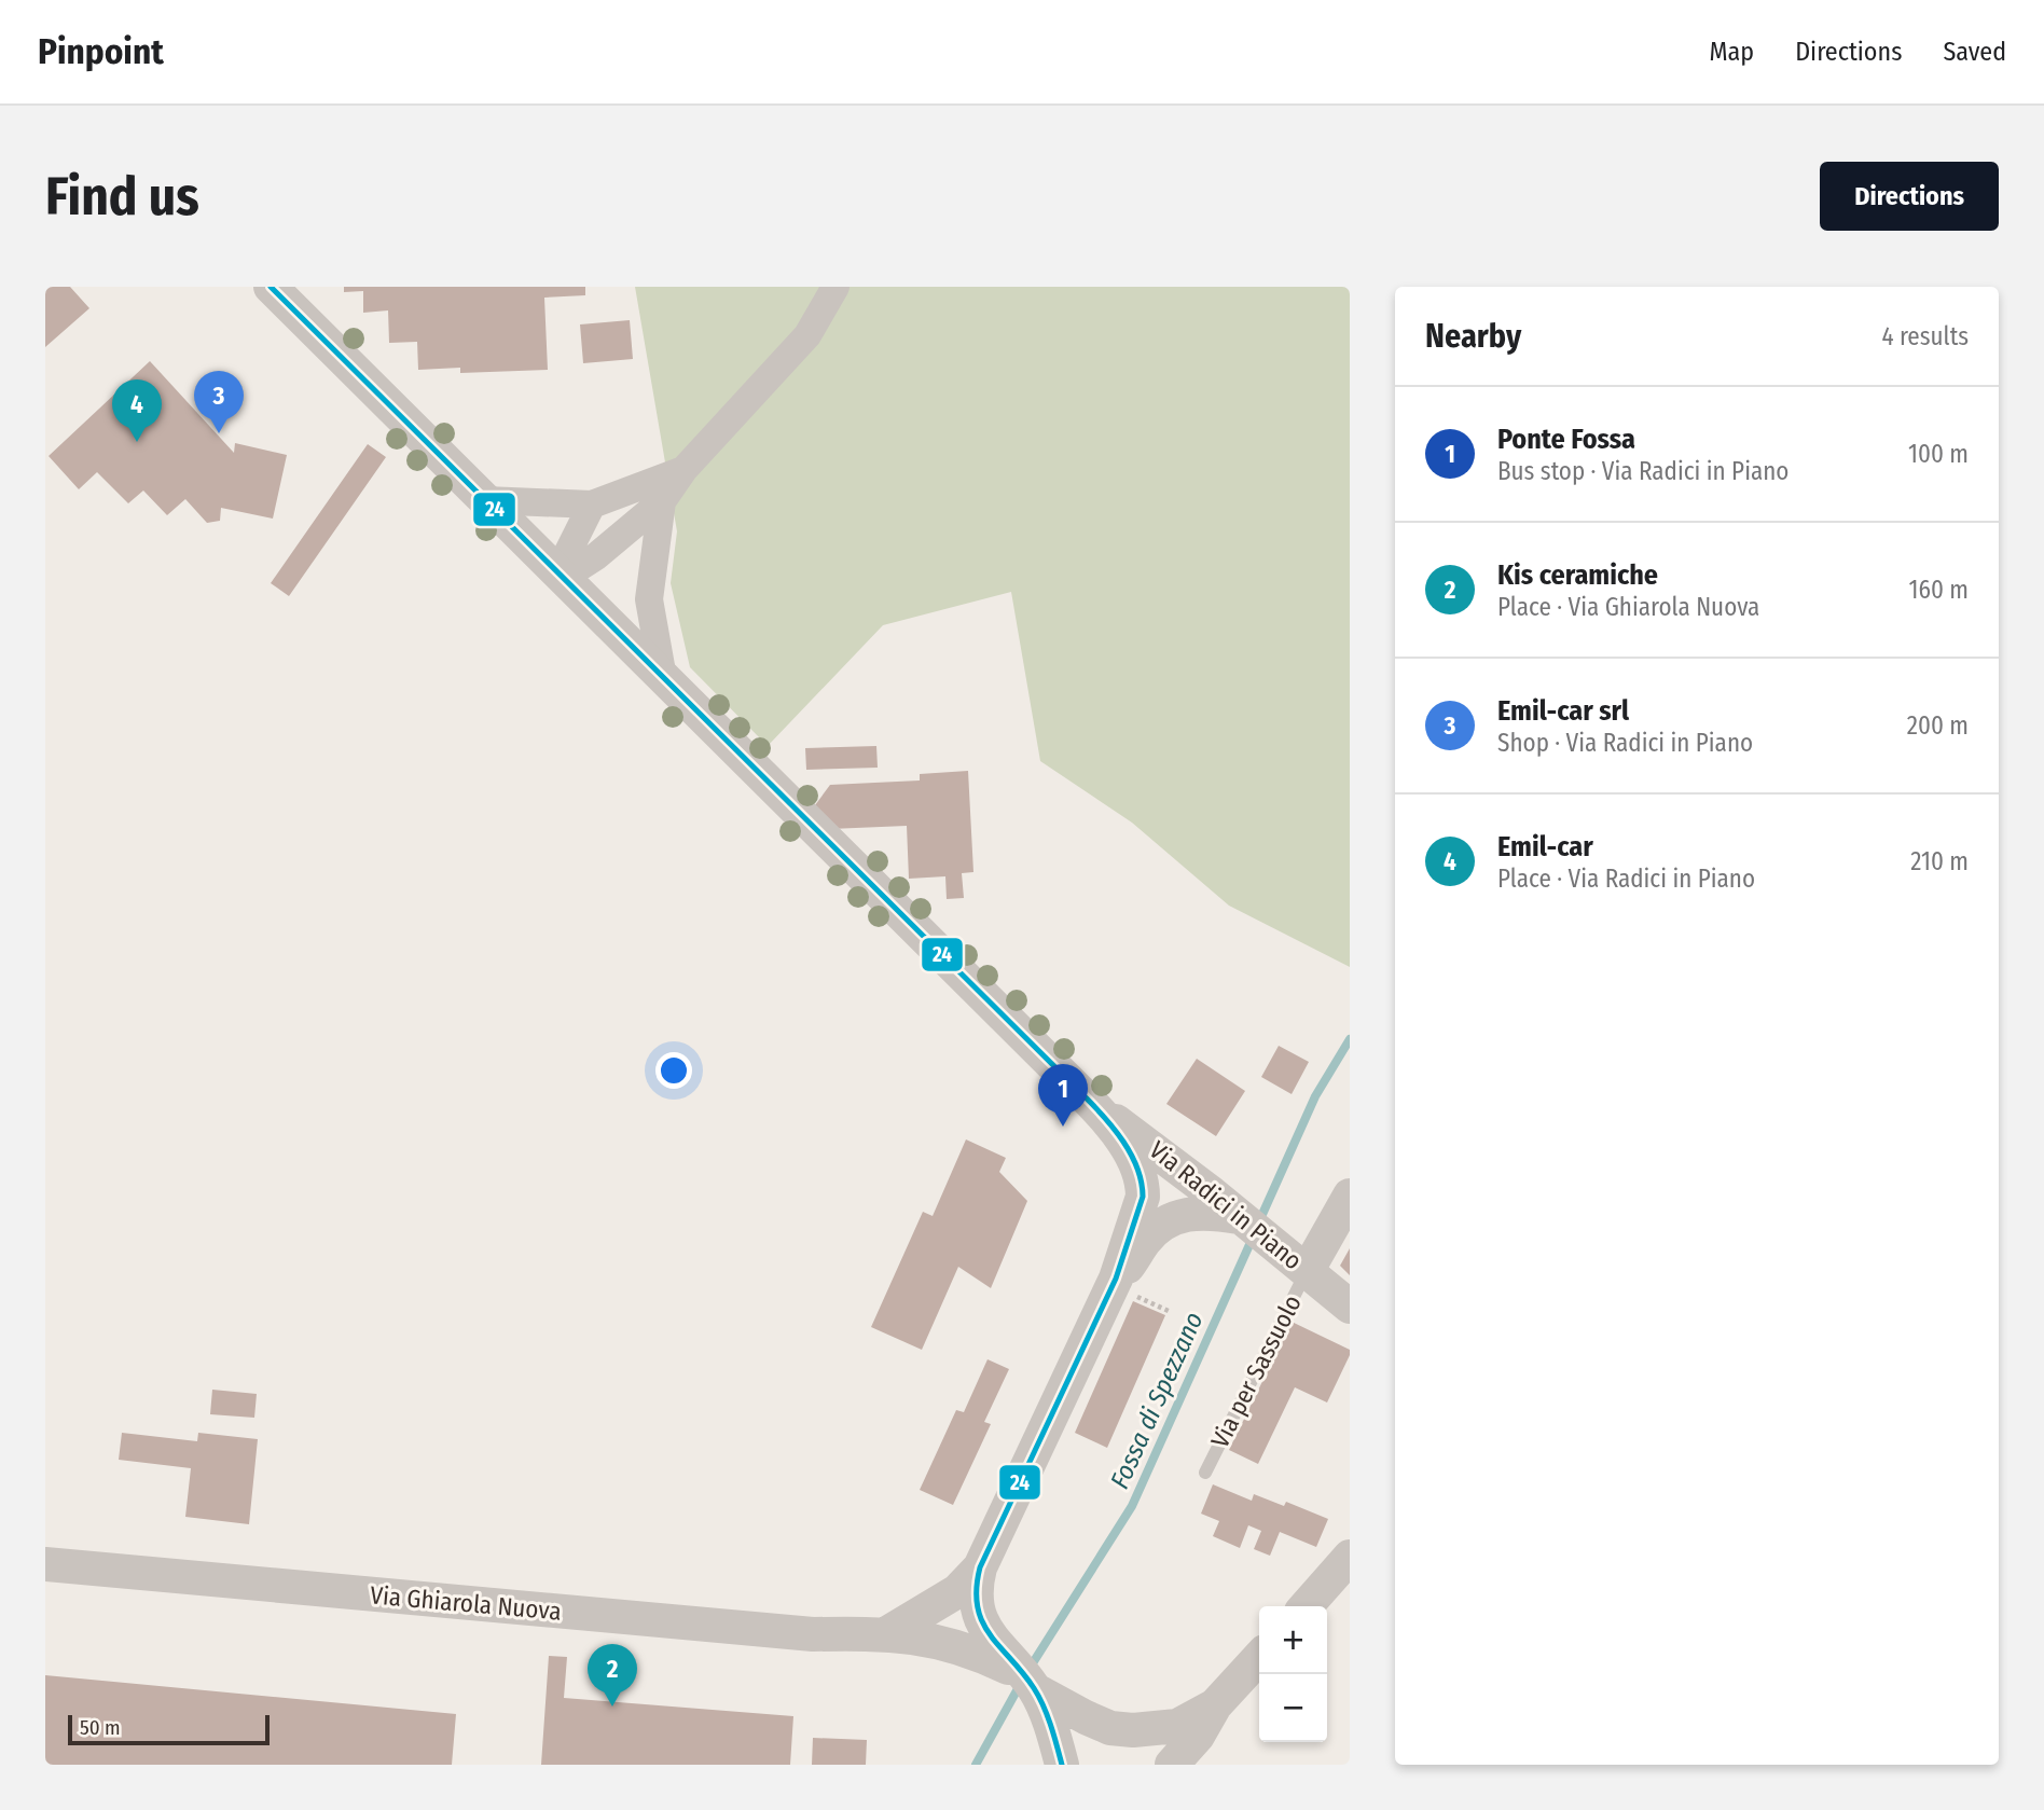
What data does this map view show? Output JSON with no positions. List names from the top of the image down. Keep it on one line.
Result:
{"streets":{"street":["Via Radici in Piano","Via Ghiarola Nuova"],"lane":["Via per Sassuolo"]},"crossings":[["Via Radici in Piano","Via per Sassuolo"]],"water":["Fossa di Spezzano"],"lines":["transit line 24"],"scale_bar":"50 m","page":{"header":"Pinpoint","nav":["Map","Directions","Saved"],"buttons":"Directions","title":"Find us","heading":["Nearby","4 results"],"pins":["3","4","1","2"],"list":[{"mark":"1","name":"Ponte Fossa","note":"Bus stop · Via Radici in Piano","value":"100 m"},{"mark":"2","name":"Kis ceramiche","note":"Place · Via Ghiarola Nuova","value":"160 m"},{"mark":"3","name":"Emil-car srl","note":"Shop · Via Radici in Piano","value":"200 m"},{"mark":"4","name":"Emil-car","note":"Place · Via Radici in Piano","value":"210 m"}],"map_buttons":["+","−"],"scale":"50 m"}}
